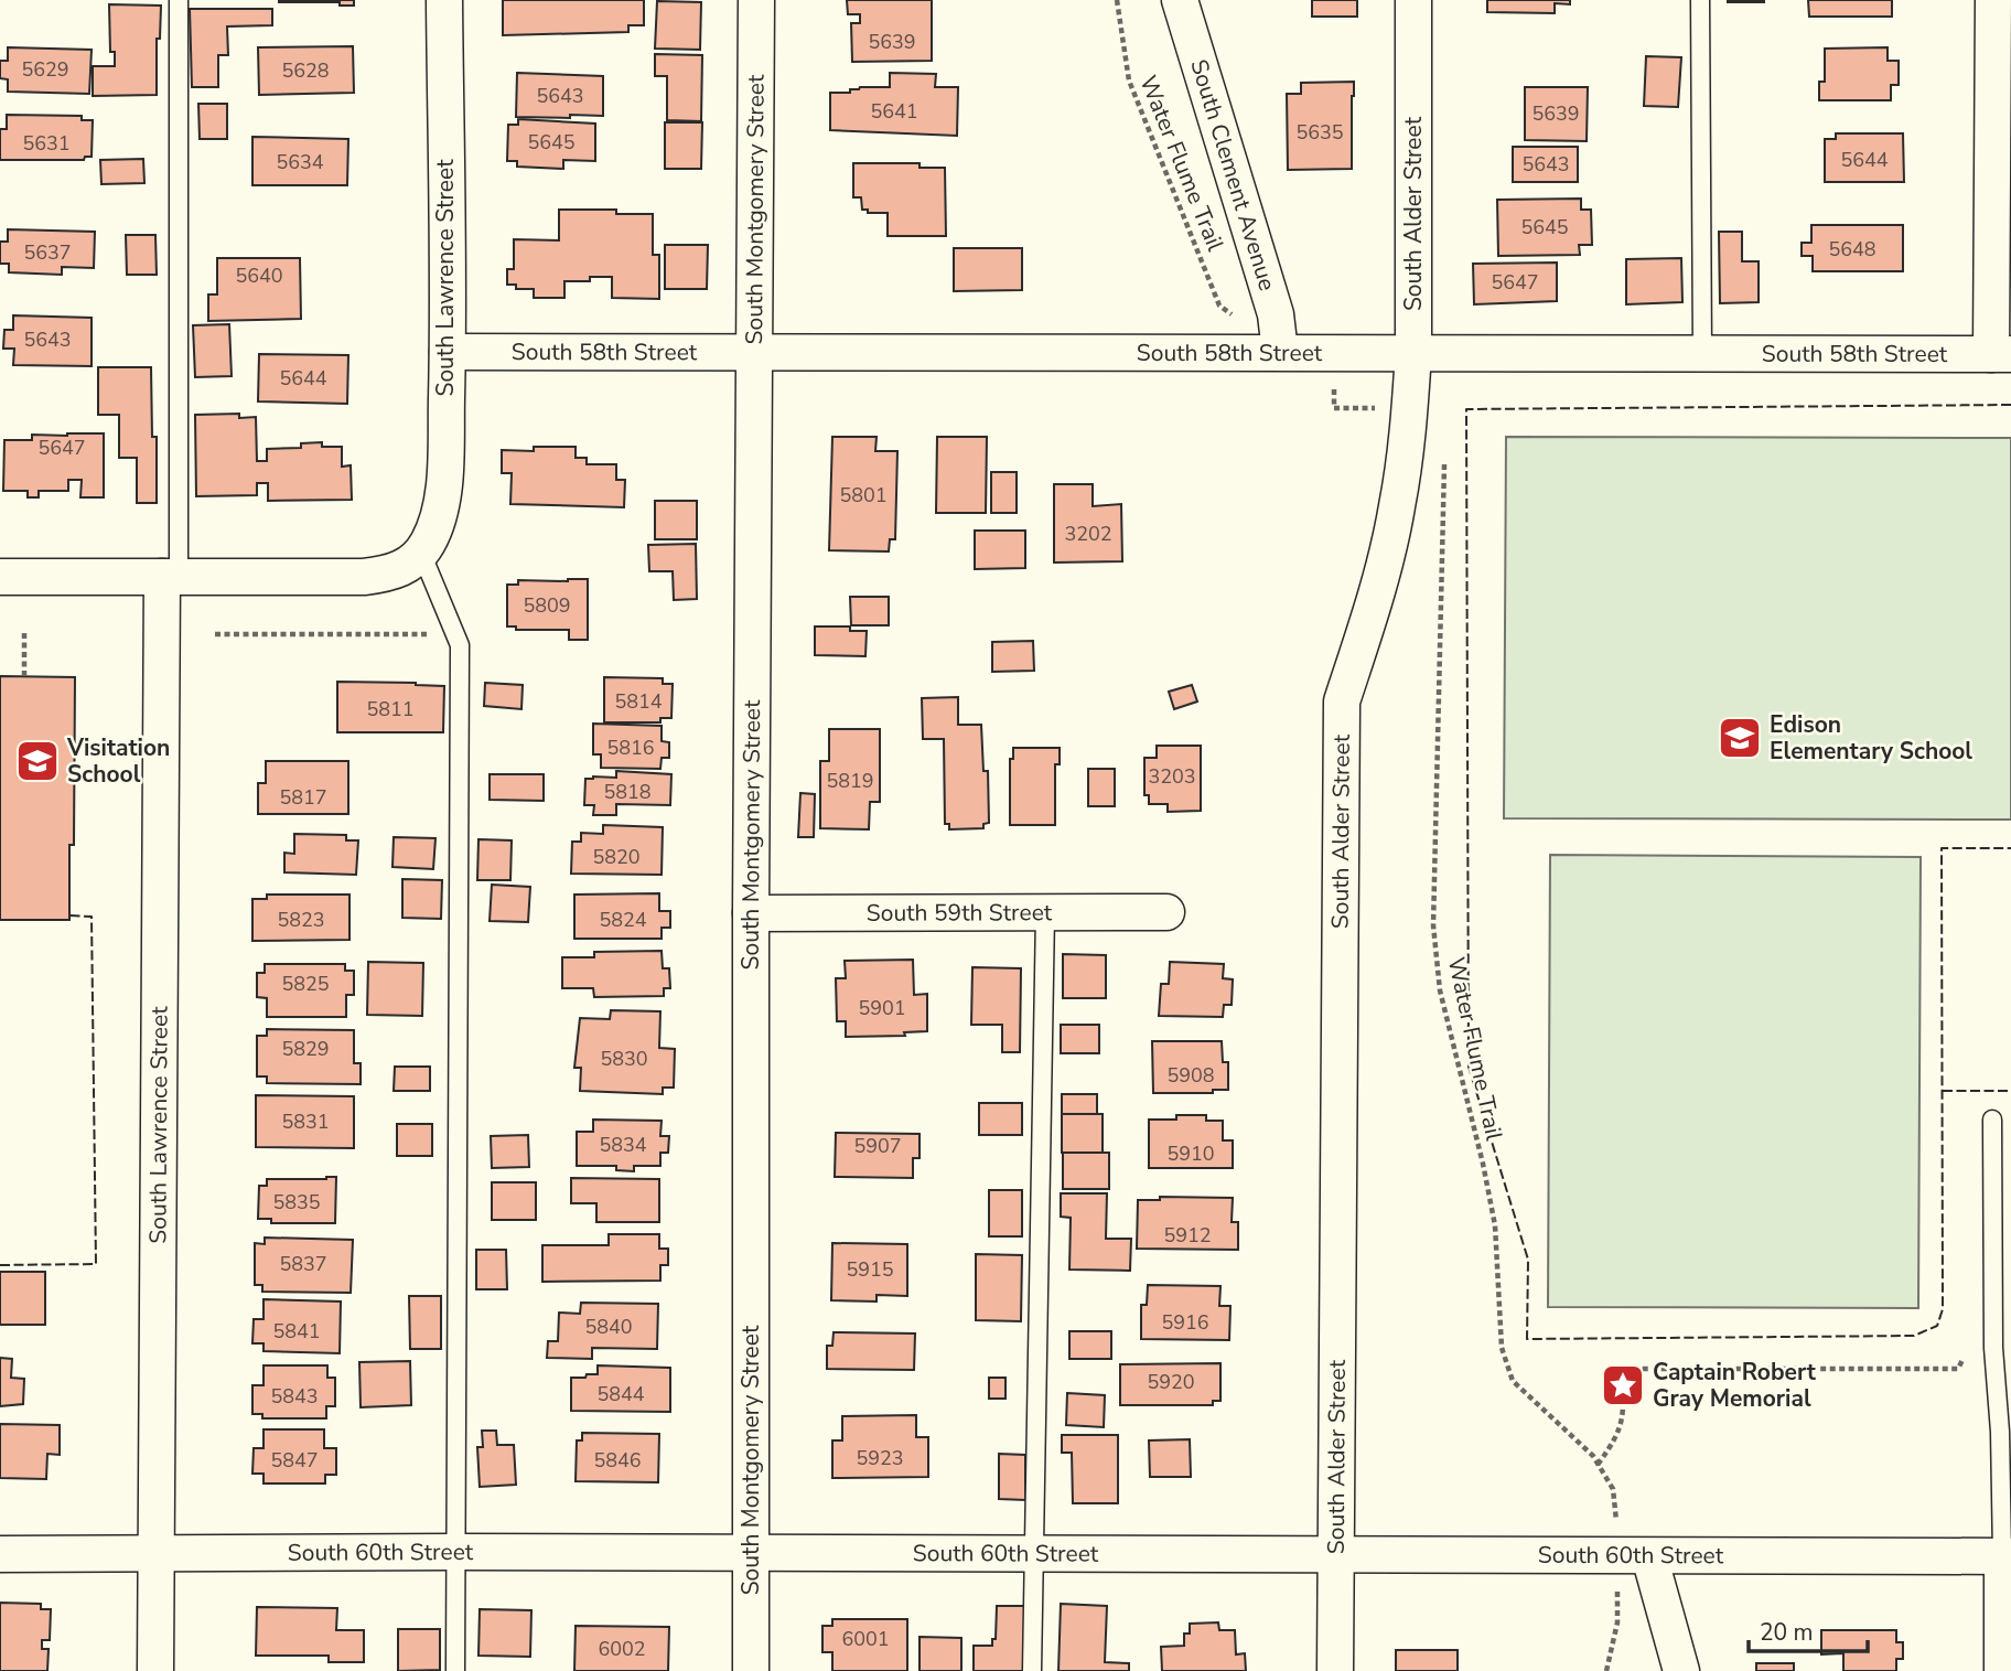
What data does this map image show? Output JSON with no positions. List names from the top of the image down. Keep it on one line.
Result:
{"streets":{"street":["South Clement Avenue","South Montgomery Street","South Alder Street","South Lawrence Street","South 58th Street","South 59th Street","South 60th Street"],"path":["Water Flume Trail"]},"crossings":[["South Clement Avenue","South 58th Street"],["South Montgomery Street","South 58th Street"],["South Montgomery Street","South 59th Street"],["South Montgomery Street","South 60th Street"],["South Alder Street","South 58th Street"],["South Alder Street","South 60th Street"],["South Lawrence Street","South 58th Street"],["South Lawrence Street","South 60th Street"]],"places":{"school or university":["Edison Elementary School","Visitation School"],"place":["Captain Robert Gray Memorial"]},"house_numbers":["5639","5629","5628","5643","5641","5639","5635","5645","5631","5644","5634","5643","5645","5648","5637","5640","5647","5643","5644","5647","5801","3202","5809","5814","5811","5816","3203","5819","5818","5817","5820","5823","5824","5825","5901","5829","5830","5908","5831","5834","5907","5910","5835","5912","5837","5915","5916","5840","5841","5920","5844","5843","5923","5847","5846","6001","6002"],"scale_bar":"20 m"}
